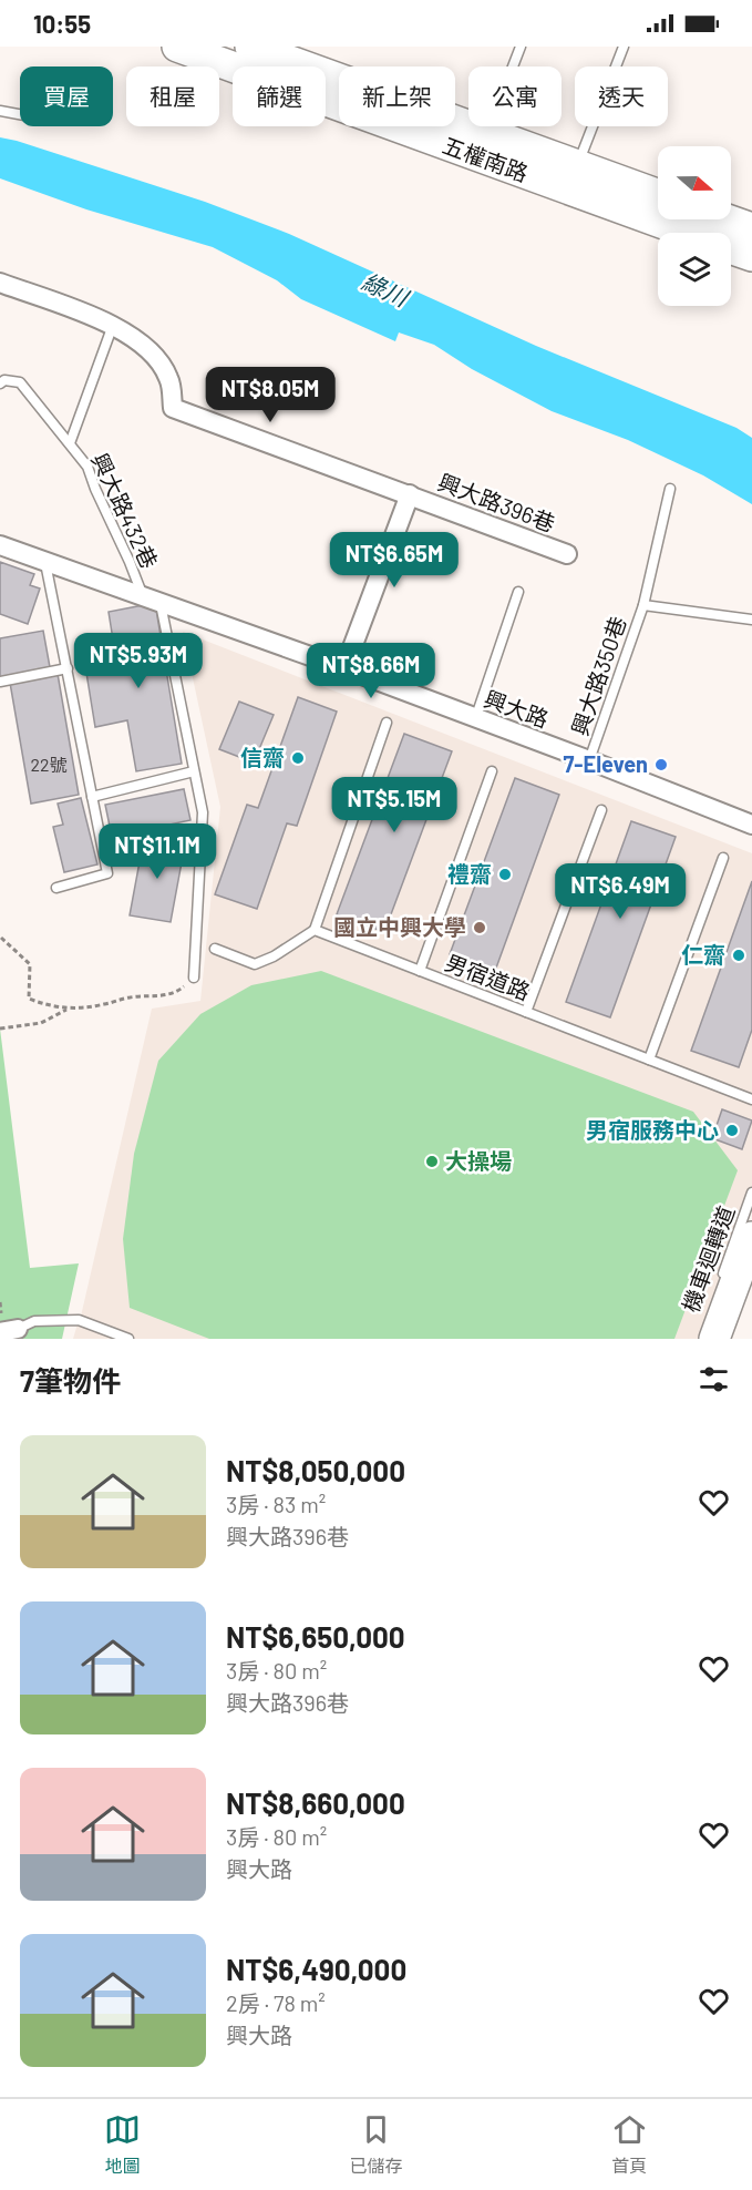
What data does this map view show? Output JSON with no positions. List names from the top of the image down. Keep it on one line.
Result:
{"streets":{"main road":["五權南路"],"street":["興大路396巷","興大路"],"lane":["興大路432巷","興大路350巷","男宿道路","機車迴轉道"]},"crossings":[["興大路396巷","興大路432巷"],["興大路396巷","興大路"],["興大路432巷","興大路"],["興大路350巷","興大路"]],"water":["綠川"],"places":["信齋","7-Eleven","禮齋","國立中興大學","仁齋","男宿服務中心","大操場"],"house_numbers":["22號"],"north":"right","page":{"status":"10:55","chip":["買屋","租屋","篩選","新上架","公寓","透天"],"price":["NT$8.05M","NT$6.65M","NT$5.93M","NT$8.66M","NT$5.15M","NT$11.1M","NT$6.49M"],"heading":"7筆物件","list":[{"name":"NT$8,050,000","note":"3房 · 83 m² · 興大路396巷"},{"name":"NT$6,650,000","note":"3房 · 80 m² · 興大路396巷"},{"name":"NT$8,660,000","note":"3房 · 80 m² · 興大路"},{"name":"NT$6,490,000","note":"2房 · 78 m² · 興大路"}],"tabs":["地圖","已儲存","首頁"]}}
